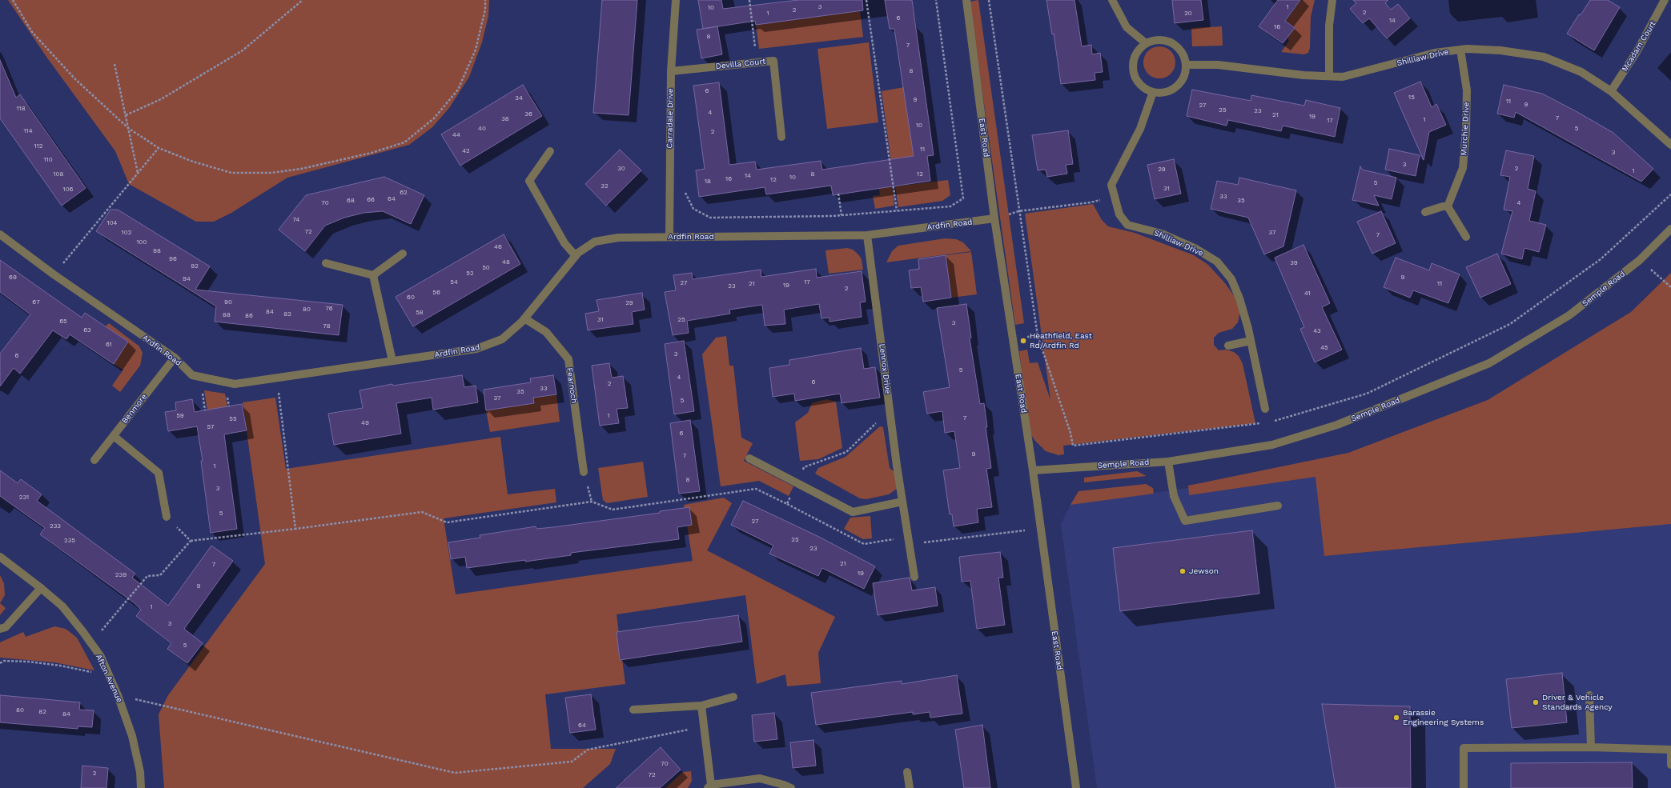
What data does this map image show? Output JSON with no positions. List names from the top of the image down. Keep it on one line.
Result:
{"streets":{"street":["Mcadam Court","Shilliaw Drive","Devilla Court","Carradale Drive","Murchie Drive","East Road","Ardfin Road","Semple Road","Lennox Drive","Fearnoch","Benmore","Afton Avenue"]},"crossings":[["Mcadam Court","Shilliaw Drive"],["Shilliaw Drive","Murchie Drive"],["Devilla Court","Carradale Drive"],["Carradale Drive","Ardfin Road"],["East Road","Ardfin Road"],["East Road","Semple Road"],["Ardfin Road","Lennox Drive"],["Ardfin Road","Fearnoch"],["Ardfin Road","Benmore"]],"places":["Heathfield, East Rd/Ardfin Rd","Jewson","Driver & Vehicle Standards Agency","Barassie Engineering Systems"],"house_numbers":["3","1","10","2","2","1","20","6","14","16","8","7","8","6","15","34","9","11","9","27","118","25","23","4","36","21","19","7","38","1","17","10","40","5","114","2","44","112","11","42","3","110","3","30","2","29","1","108","8","12","14","10","16","12","18","5","32","31","106","62","33","64","66","68","35","70","4","74","104","72","102","37","7","100","46","98","96","48","39","92","50","52","69","9","94","54","17","27","21","11","19","23","2","56","41","60","67","90","29","76","80","84","58","82","88","86","31","25","65","3","78","63","43","61","45","3","6","5","4","6","2","33","35","37","5","59","1","7","55","49","57","6","9","7","1","8","3","231","5","27","233","25","235","23","21","7","19","239","9","1","3","5","80","82","84","64","70","2","72"]}
